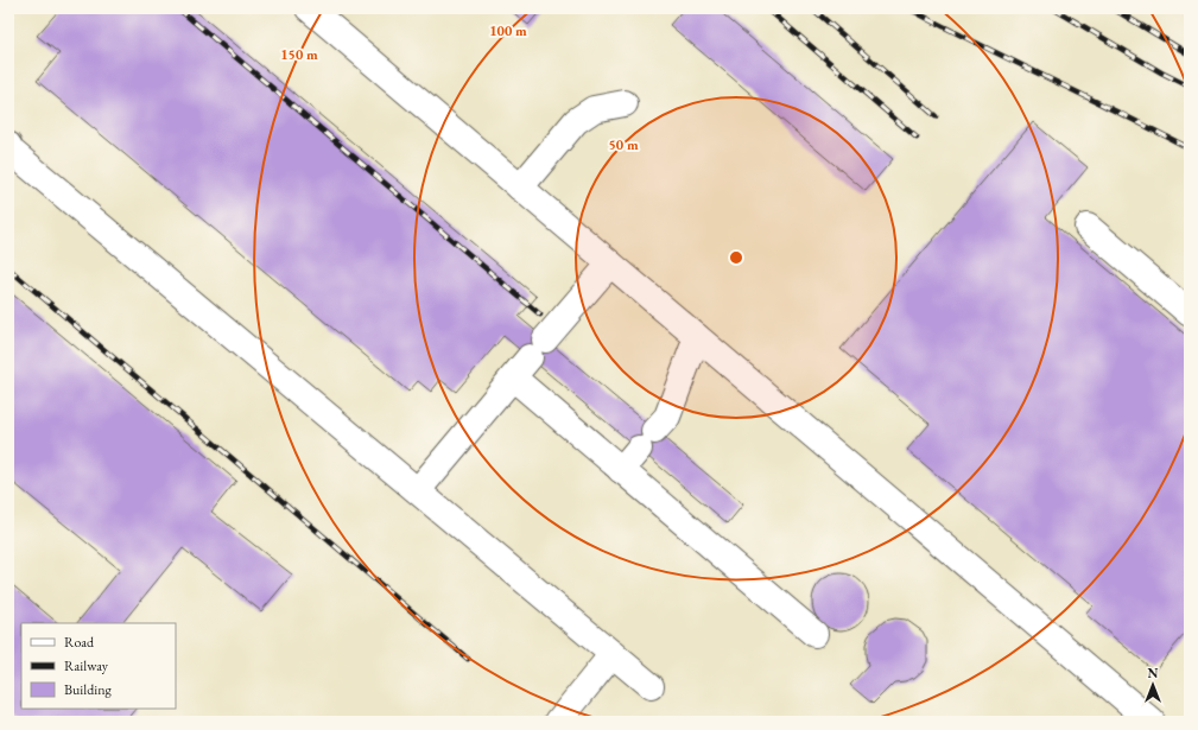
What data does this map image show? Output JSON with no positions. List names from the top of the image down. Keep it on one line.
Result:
{"legend":["Road","Railway","Building"],"north":"top","rings":["100 m","150 m","50 m"]}
